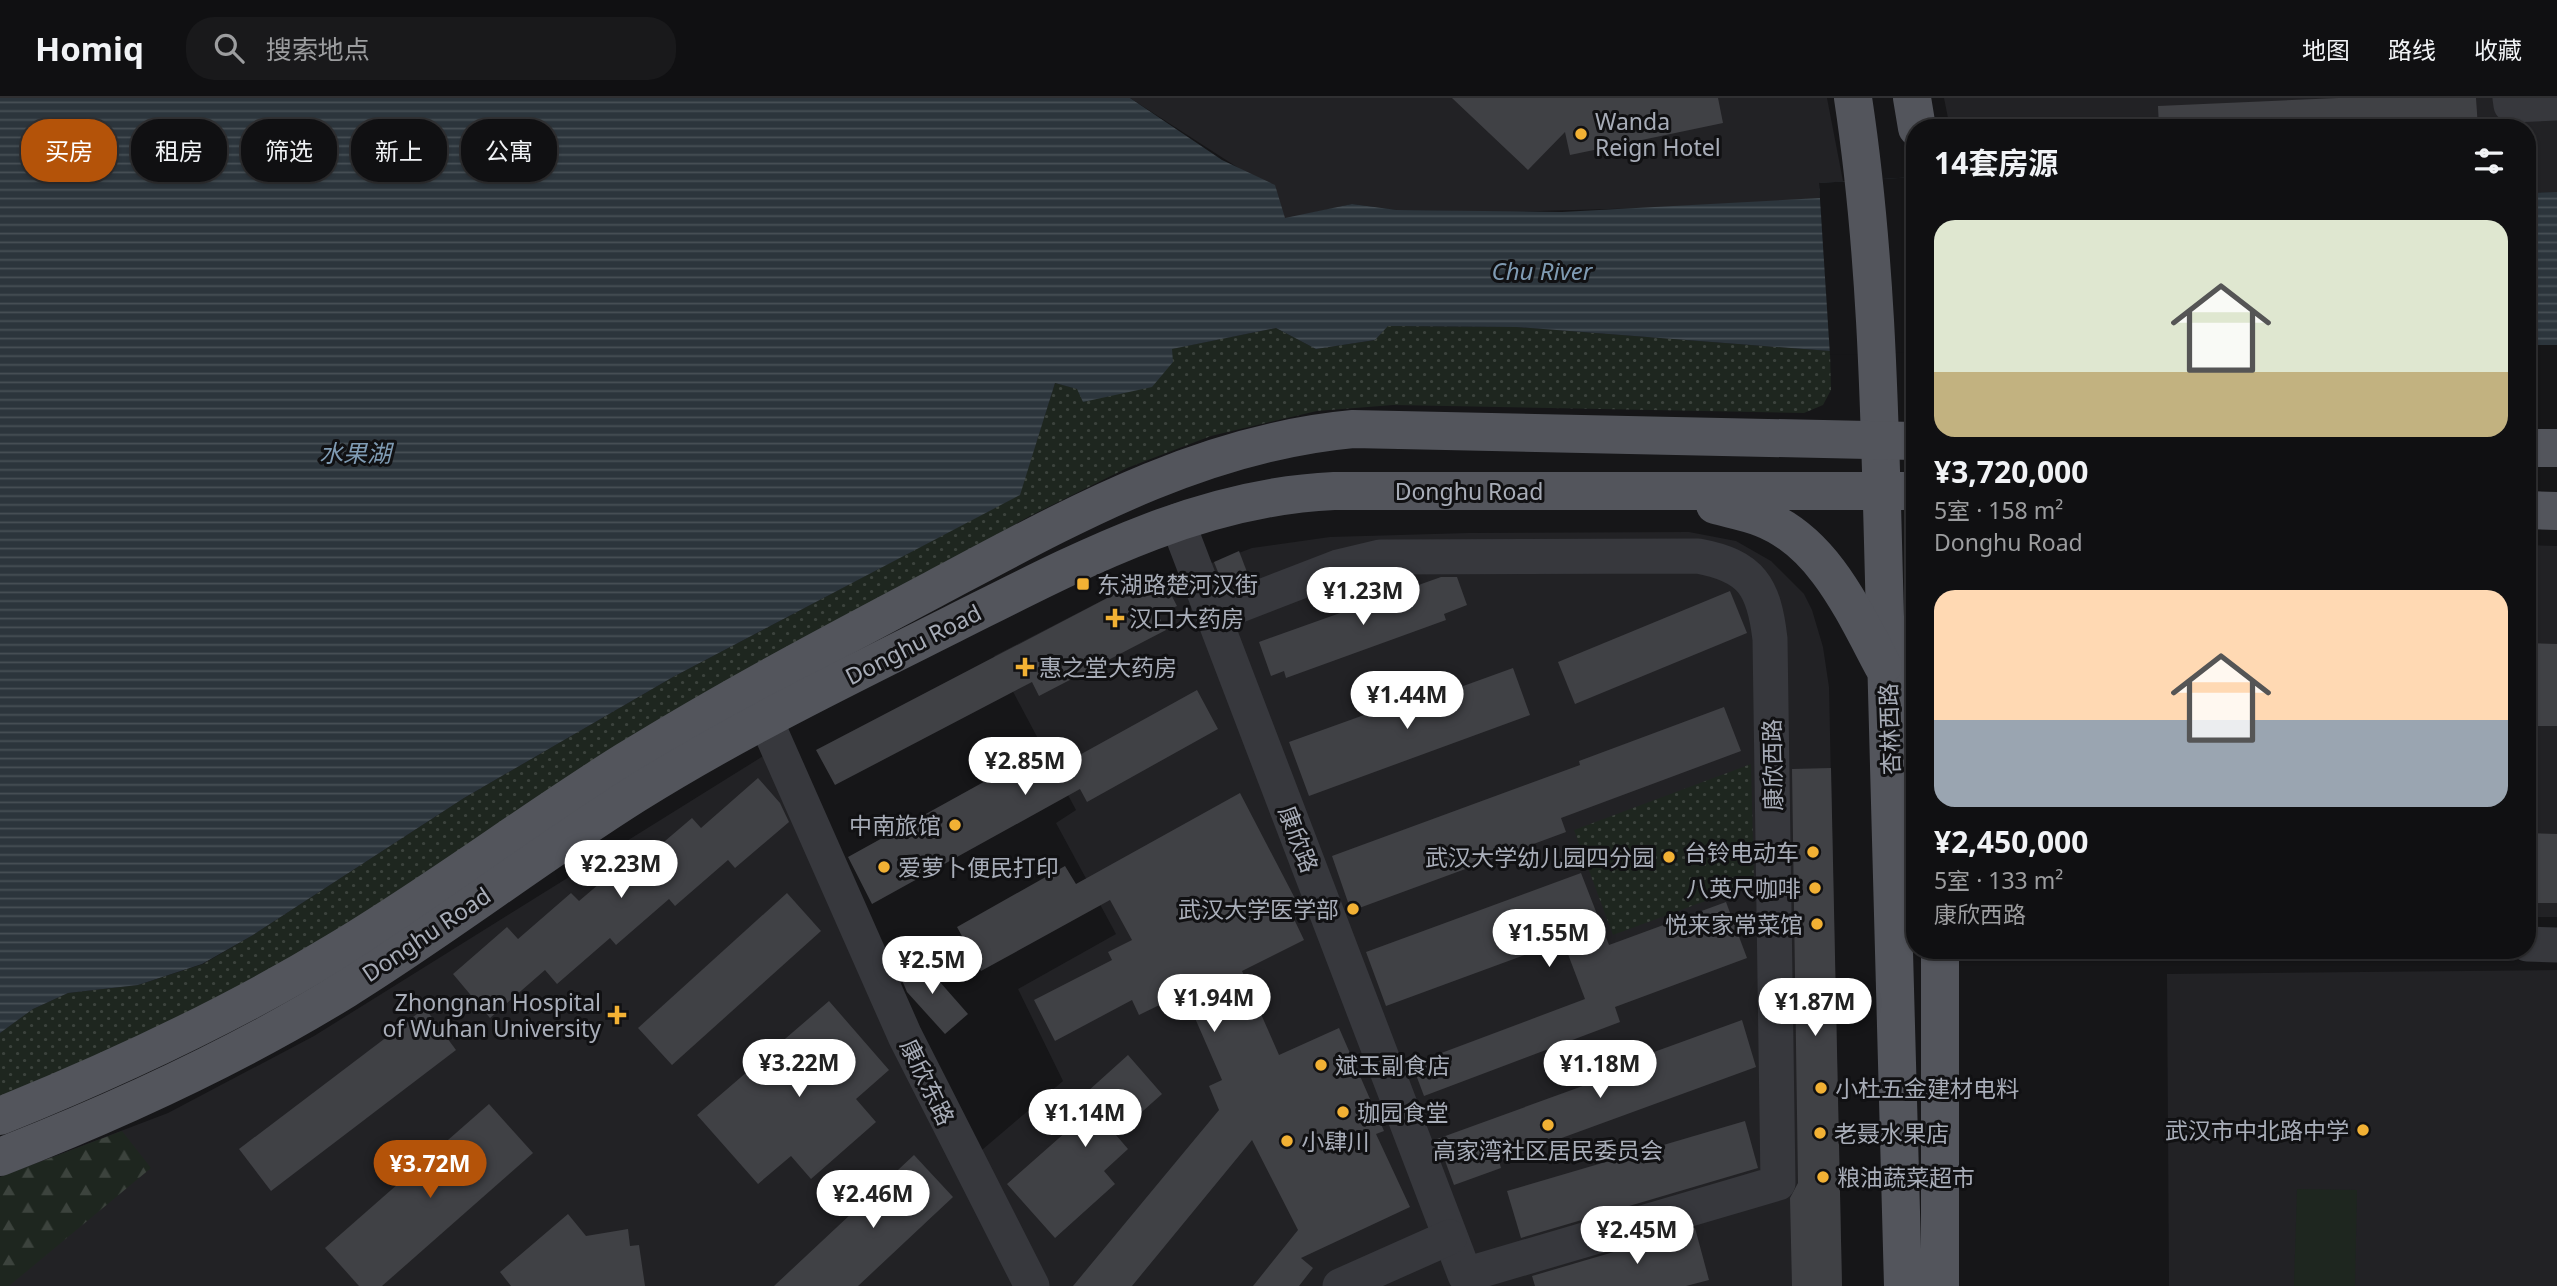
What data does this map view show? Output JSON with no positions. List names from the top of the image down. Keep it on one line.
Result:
{"streets":{"main road":["Donghu Road","杏林西路"],"street":["康欣西路","康欣路","康欣东路"]},"crossings":[["Donghu Road","杏林西路"],["Donghu Road","康欣路"],["Donghu Road","康欣东路"],["康欣西路","康欣路"]],"water":["Chu River","水果湖"],"places":{"other":["Wanda Reign Hotel","中南旅馆","台铃电动车","武汉大学幼儿园四分园","爱萝卜便民打印","八英尺咖啡","武汉大学医学部","悦来家常菜馆","斌玉副食店","小杜五金建材电料","珈园食堂","高家湾社区居民委员会","武汉市中北路中学","老聂水果店","小肆川","粮油蔬菜超市"],"transit":["东湖路楚河汉街"],"health":["汉口大药房","惠之堂大药房","Zhongnan Hospital of Wuhan University"]},"page":{"header":"Homiq","search":"搜索地点","nav":["地图","路线","收藏"],"chip":["买房","租房","筛选","新上","公寓"],"heading":"14套房源","list":[{"name":"¥3,720,000","note":"5室 · 158 m² · Donghu Road"},{"name":"¥2,450,000","note":"5室 · 133 m² · 康欣西路"}],"price":["¥1.23M","¥1.44M","¥2.85M","¥2.23M","¥1.55M","¥2.5M","¥1.94M","¥1.87M","¥3.22M","¥1.18M","¥1.14M","¥3.72M","¥2.46M","¥2.45M"]}}
